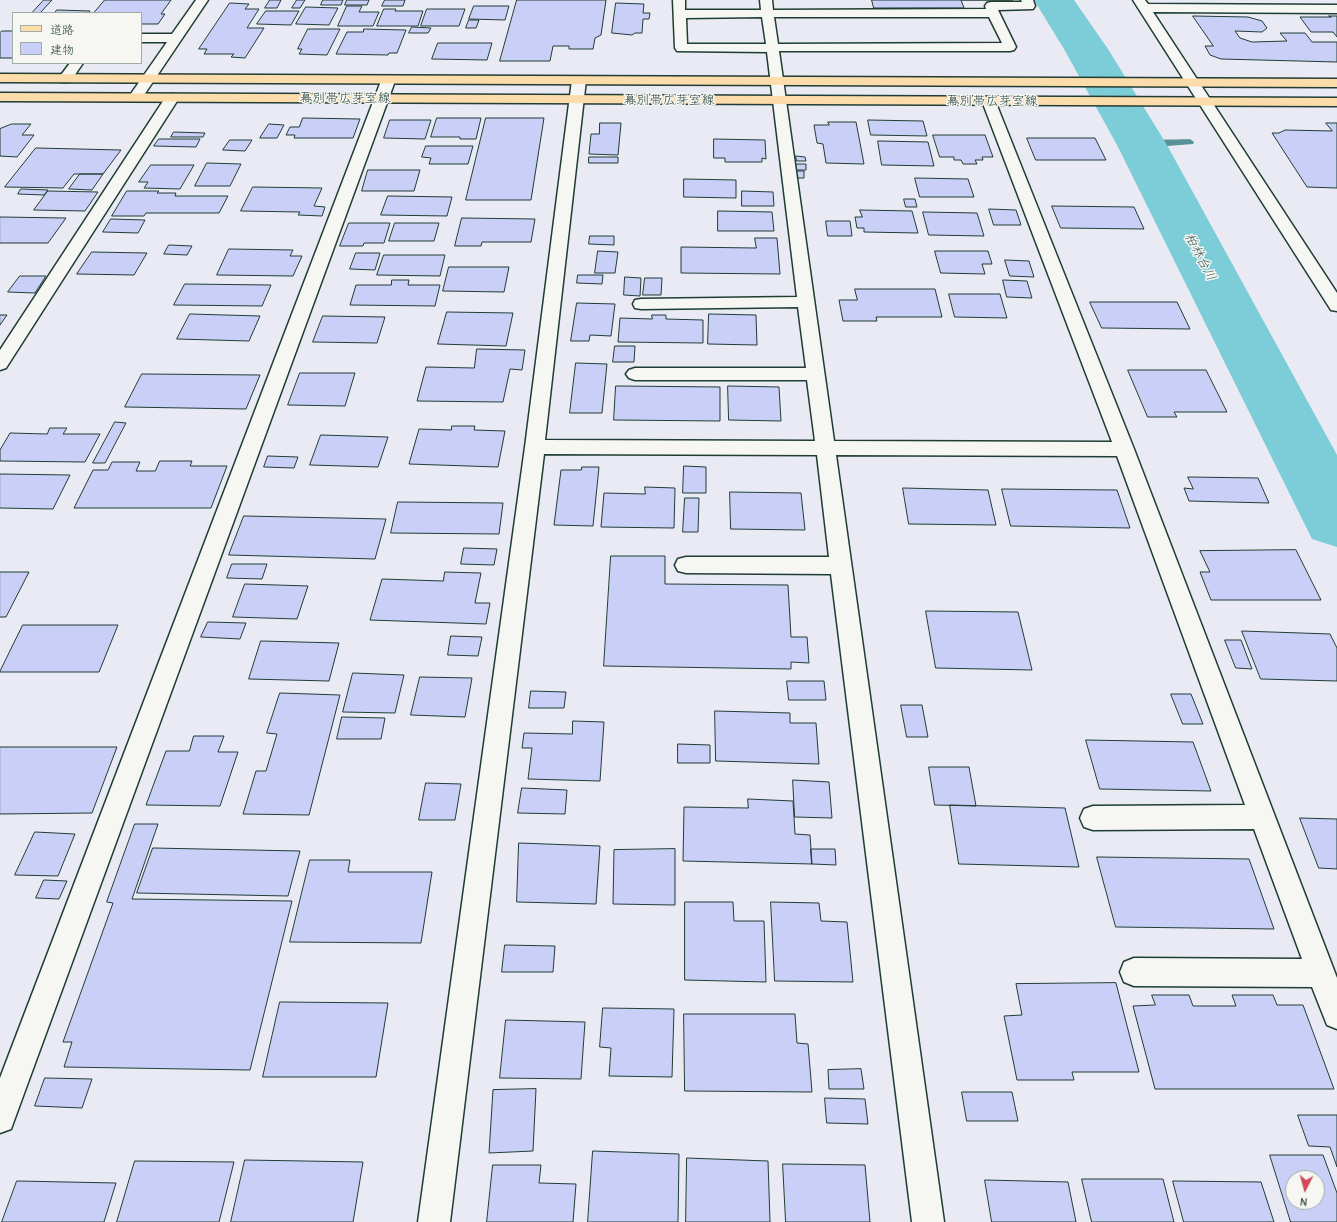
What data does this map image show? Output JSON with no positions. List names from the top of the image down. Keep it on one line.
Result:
{"streets":{"main road":["幕別帯広芽室線"]},"water":["柏林台川"],"legend":["道路","建物"],"north":"bottom"}
